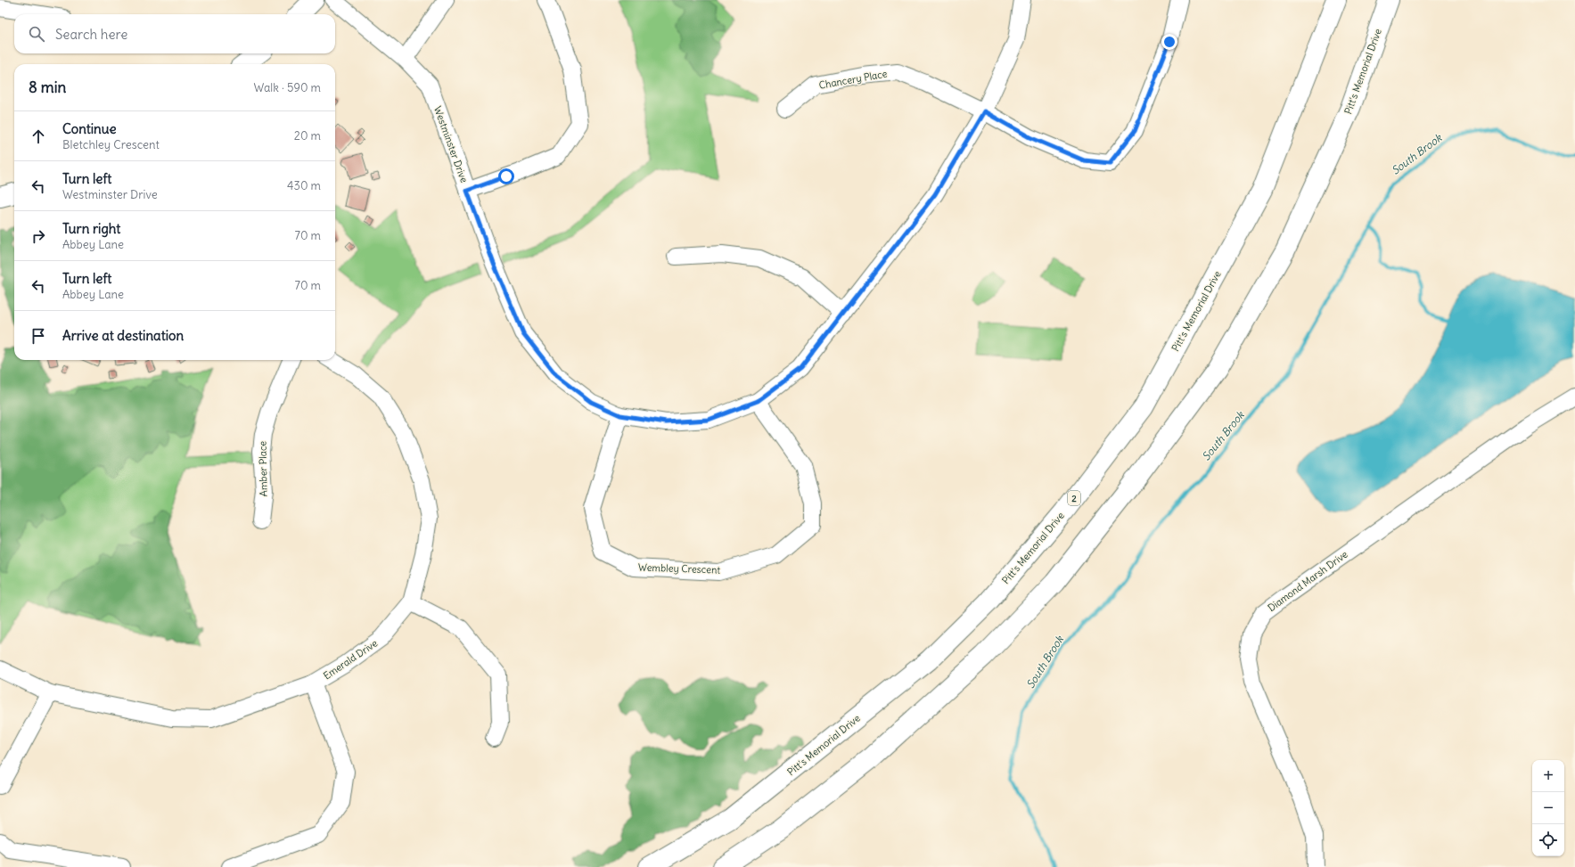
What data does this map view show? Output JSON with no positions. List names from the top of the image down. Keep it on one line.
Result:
{"streets":{"main road":["Pitt's Memorial Drive","2"],"street":["Chancery Place","Westminster Drive","Amber Place","Wembley Crescent","Diamond Marsh Drive","Emerald Drive"]},"crossings":[["Chancery Place","Westminster Drive"],["Westminster Drive","Wembley Crescent"]],"water":["South Brook"],"page":{"search":"Search here","heading":["8 min","Walk · 590 m"],"list":[["Continue","Bletchley Crescent","20 m"],["Turn left","Westminster Drive","430 m"],["Turn right","Abbey Lane","70 m"],["Turn left","Abbey Lane","70 m"],"Arrive at destination"],"map_buttons":["+","−"]}}
